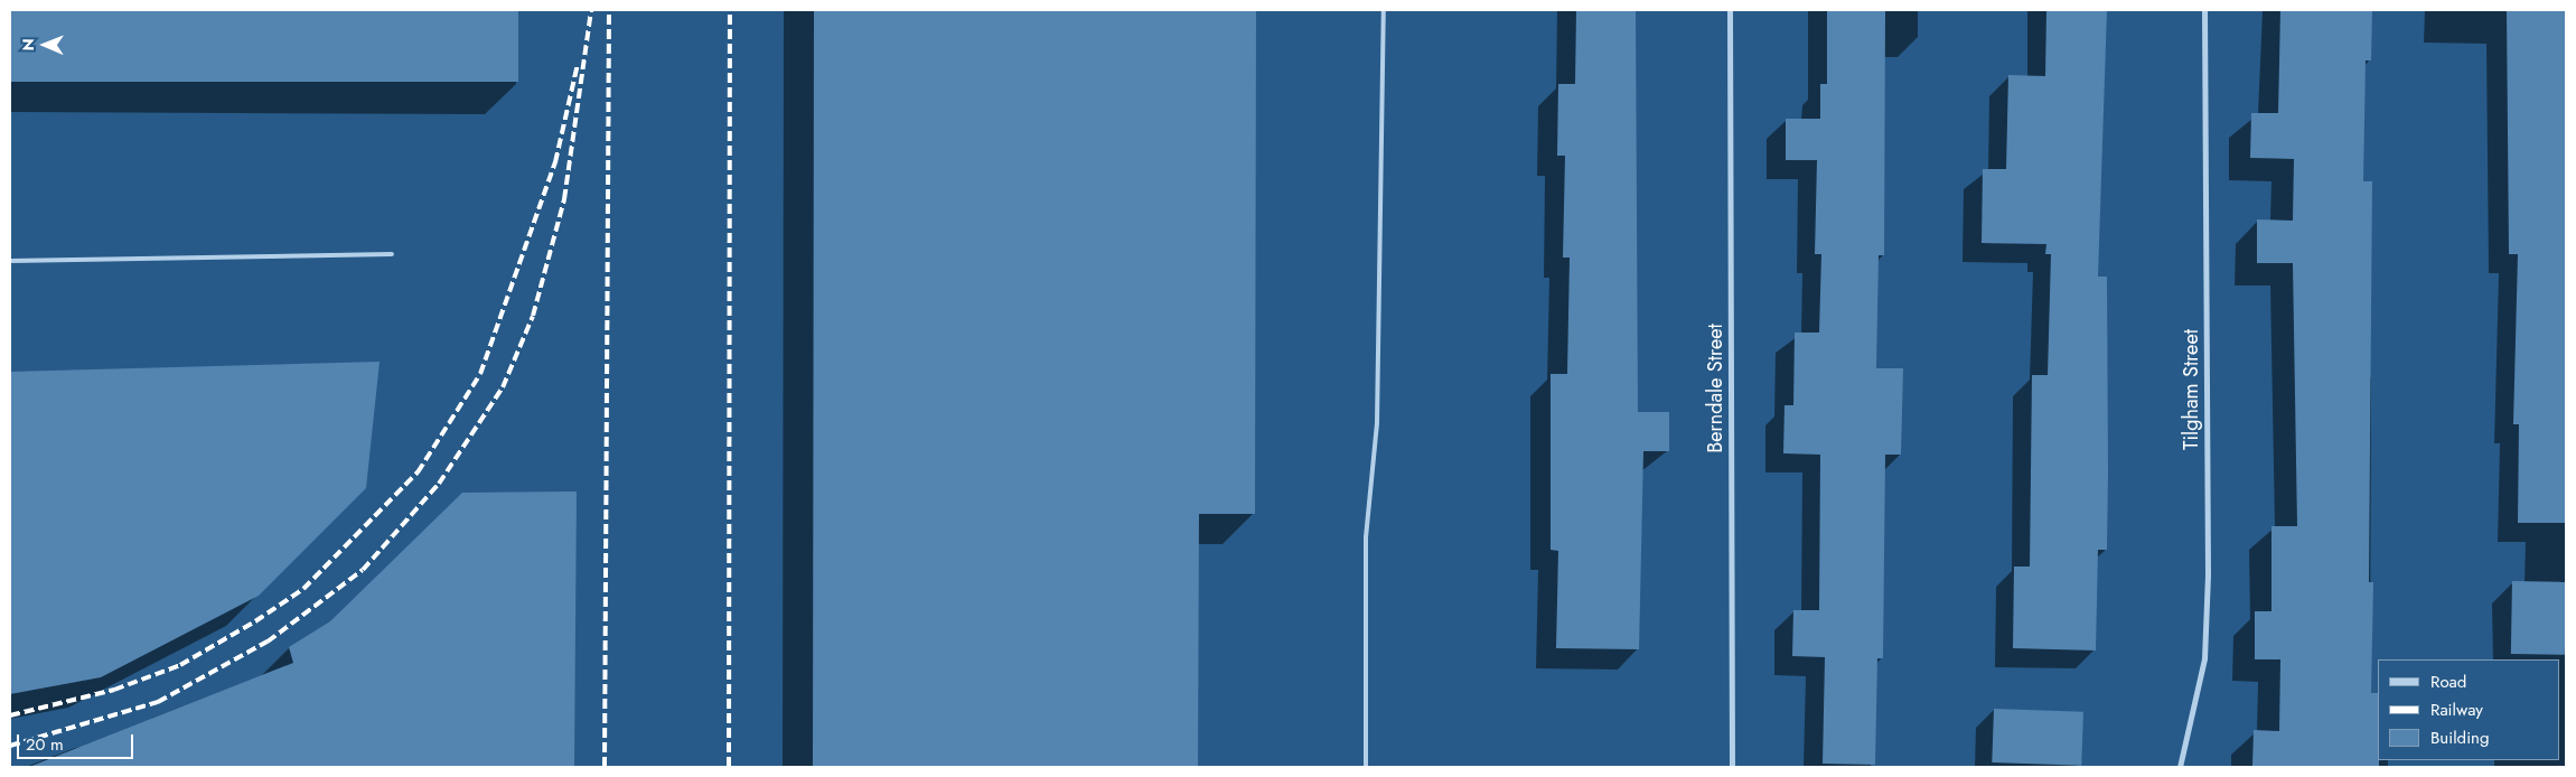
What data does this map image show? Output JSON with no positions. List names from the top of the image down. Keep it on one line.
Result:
{"streets":{"street":["Berndale Street","Tilgham Street"]},"legend":["Road","Railway","Building"],"scale_bar":"20 m","north":"left"}
